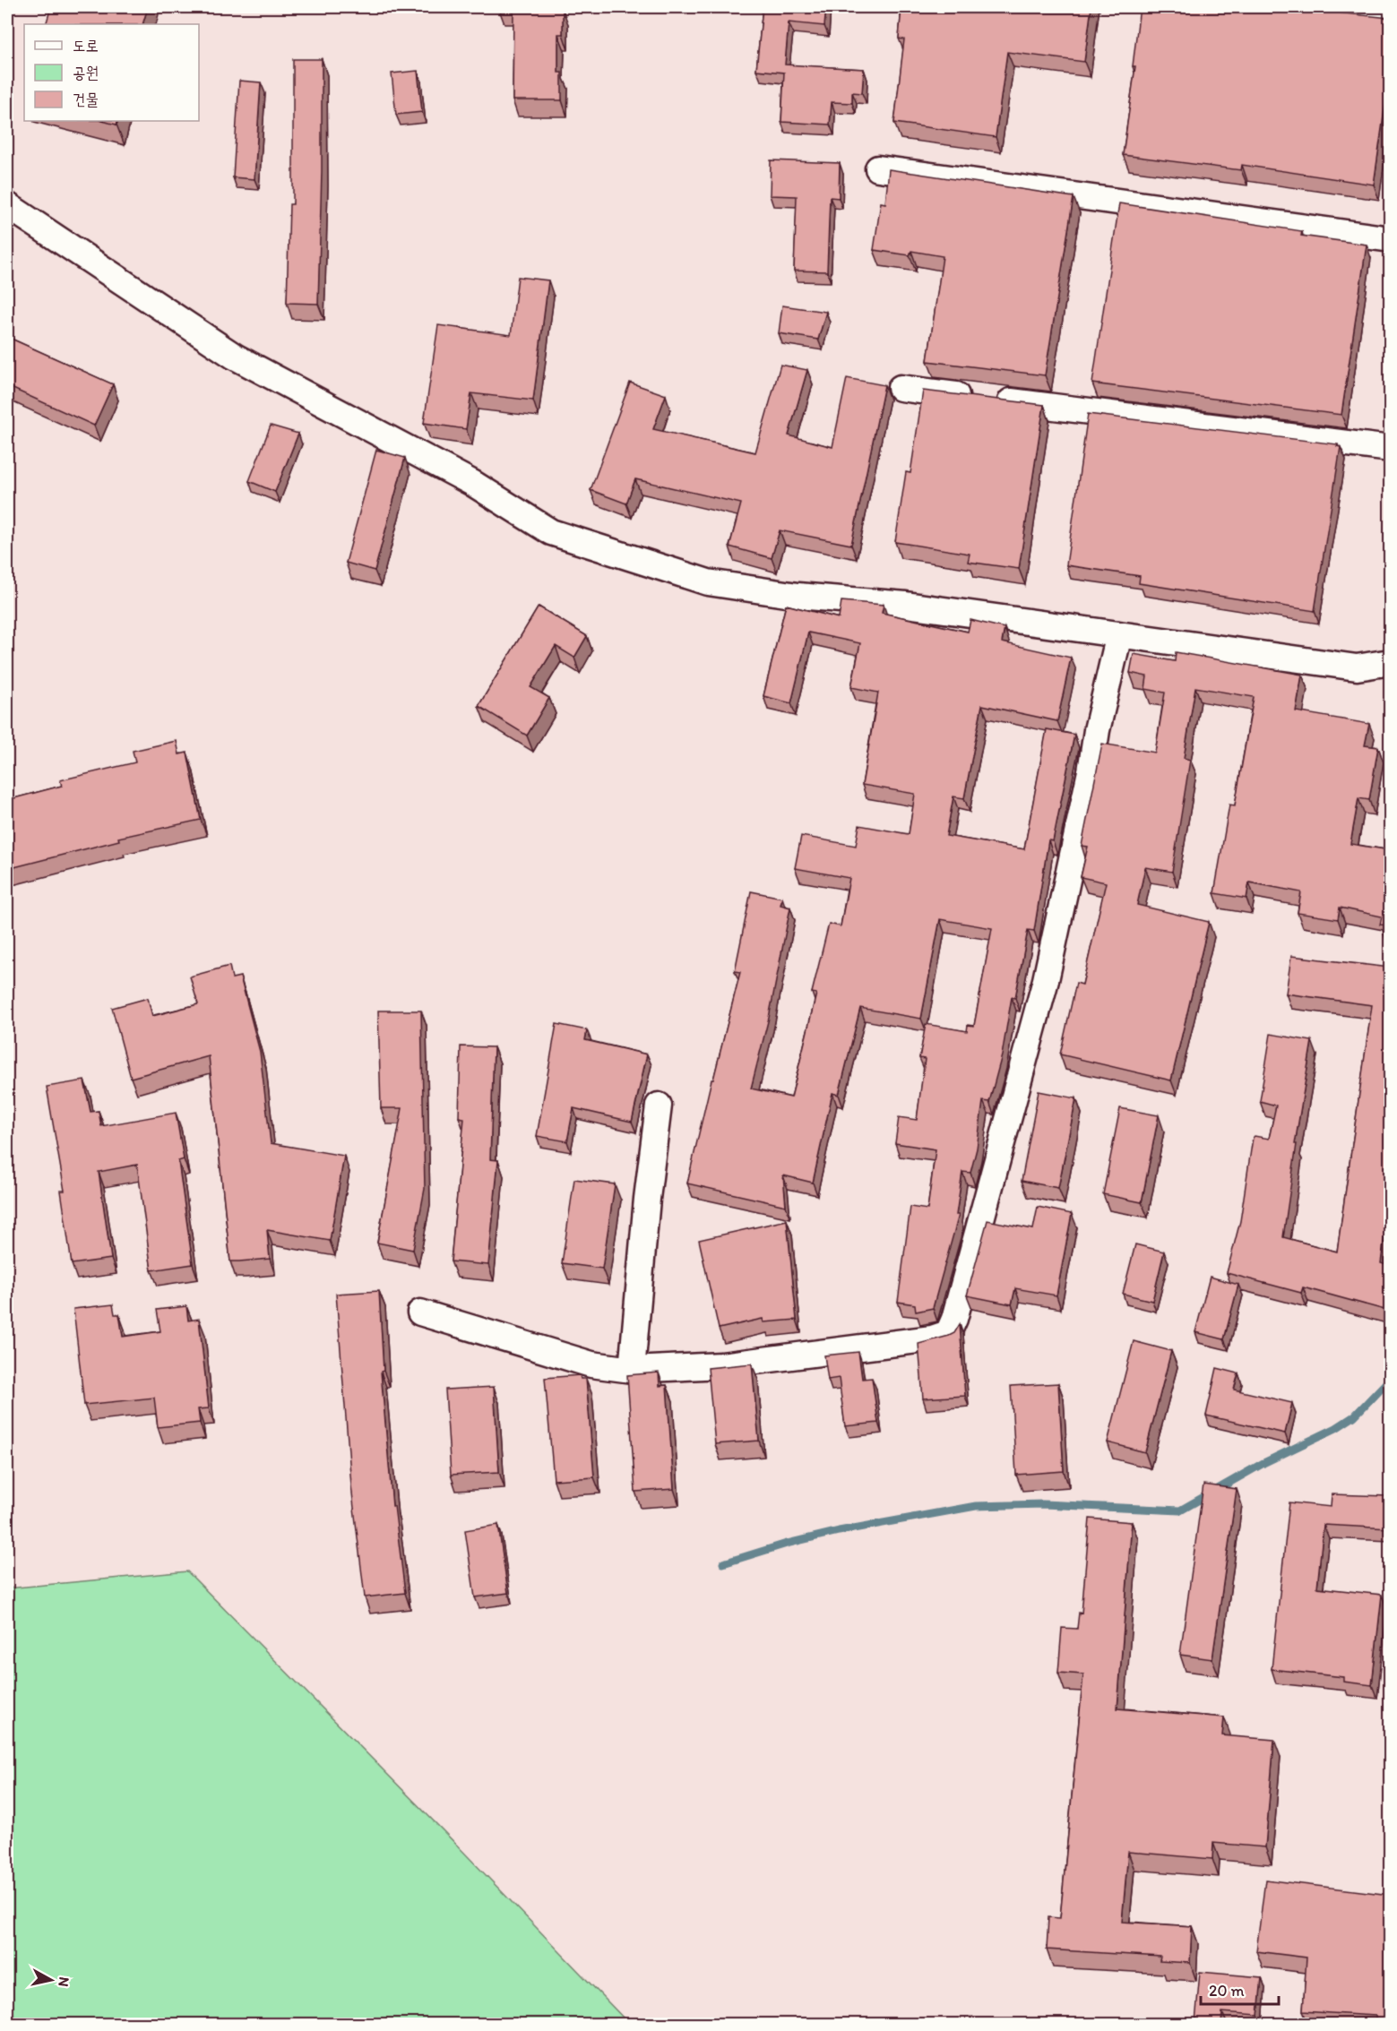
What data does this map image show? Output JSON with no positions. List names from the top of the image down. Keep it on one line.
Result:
{"legend":["도로","공원","건물"],"scale_bar":"20 m","north":"right"}
